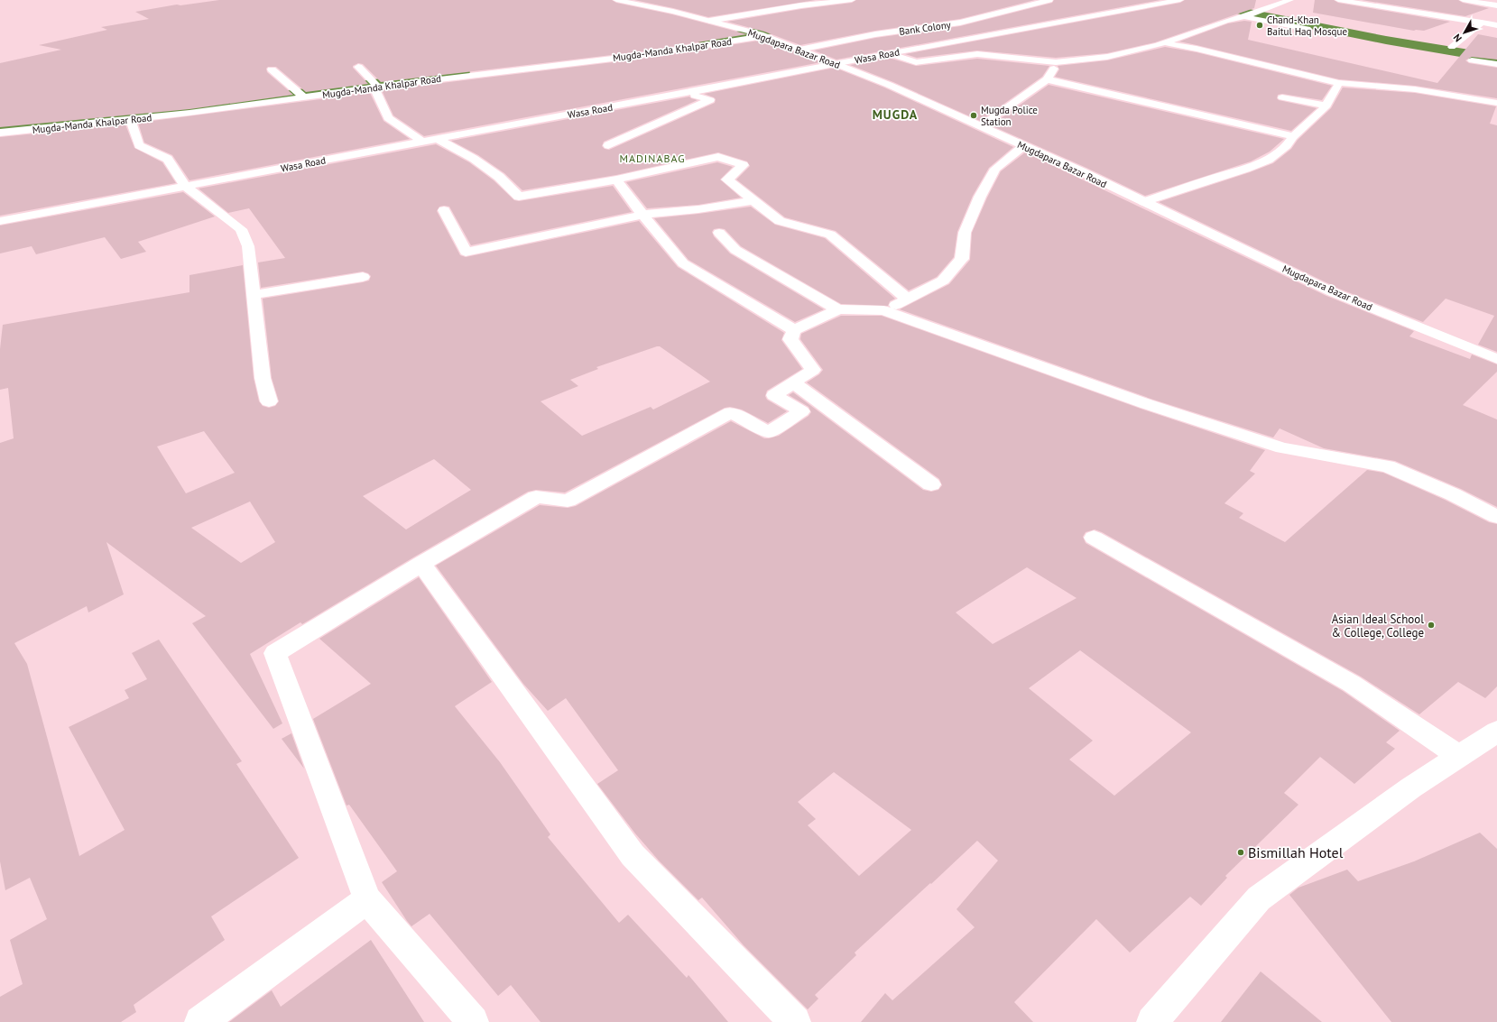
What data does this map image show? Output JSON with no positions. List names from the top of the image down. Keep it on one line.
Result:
{"streets":{"street":["Bank Colony","Mugdapara Bazar Road","Mugda-Manda Khalpar Road","Wasa Road"]},"crossings":[["Bank Colony","Mugdapara Bazar Road"],["Mugdapara Bazar Road","Mugda-Manda Khalpar Road"],["Mugdapara Bazar Road","Wasa Road"]],"districts":["MUGDA","MADINABAG"],"places":["Chand-Khan Baitul Haq Mosque","Mugda Police Station","Asian Ideal School & College, College","Bismillah Hotel"],"north":"bottom left"}
